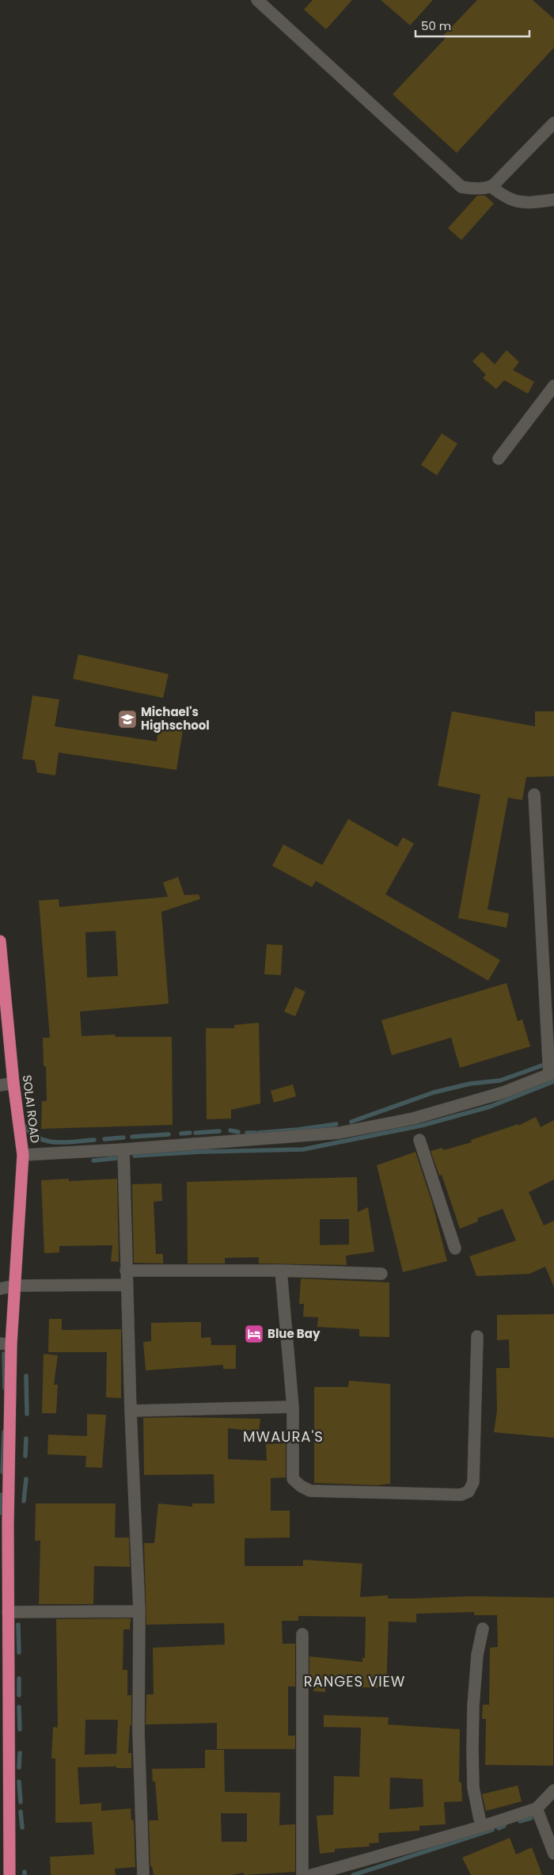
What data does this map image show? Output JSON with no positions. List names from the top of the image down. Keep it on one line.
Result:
{"streets":{"highway":["SOLAI ROAD"]},"districts":["MWAURA'S","RANGES VIEW"],"places":{"school or university":["Michael's Highschool"],"hotel":["Blue Bay"]},"scale_bar":"50 m"}
